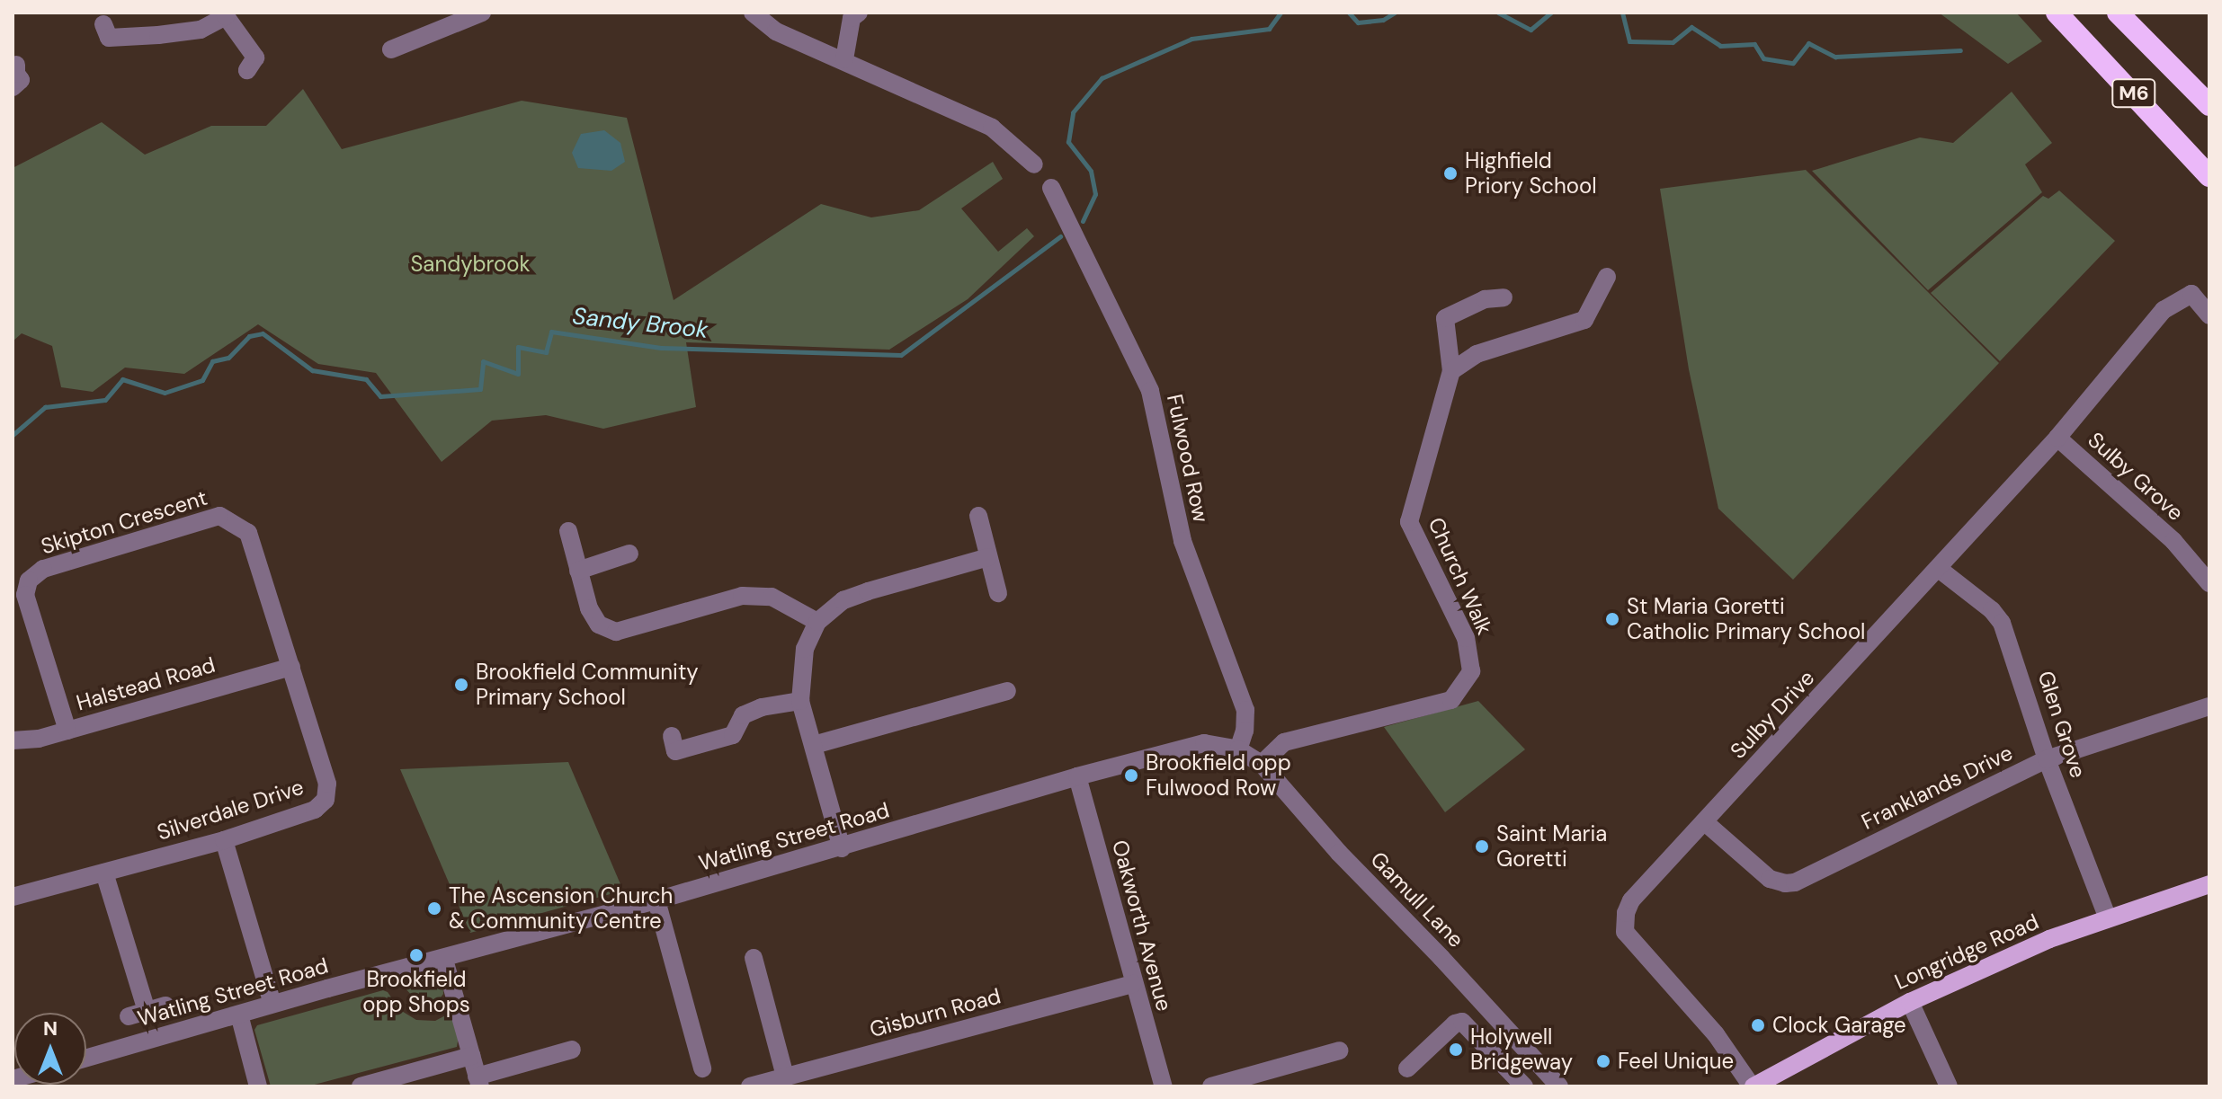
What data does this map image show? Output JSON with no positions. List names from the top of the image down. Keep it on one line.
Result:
{"streets":{"highway":["M6"],"main road":["Longridge Road"],"street":["Fulwood Row","Sulby Grove","Skipton Crescent","Church Walk","Halstead Road","Sulby Drive","Glen Grove","Franklands Drive","Silverdale Drive","Watling Street Road","Gamull Lane","Oakworth Avenue","Gisburn Road"]},"crossings":[["Fulwood Row","Watling Street Road"],["Fulwood Row","Gamull Lane"],["Sulby Grove","Sulby Drive"],["Skipton Crescent","Halstead Road"],["Skipton Crescent","Silverdale Drive"],["Church Walk","Gamull Lane"],["Halstead Road","Silverdale Drive"],["Sulby Drive","Glen Grove"],["Sulby Drive","Franklands Drive"],["Sulby Drive","Longridge Road"],["Glen Grove","Franklands Drive"],["Glen Grove","Longridge Road"],["Watling Street Road","Gamull Lane"],["Watling Street Road","Oakworth Avenue"],["Oakworth Avenue","Gisburn Road"]],"water":["Sandy Brook"],"parks":["Sandybrook"],"places":["Highfield Priory School","St Maria Goretti Catholic Primary School","Brookfield Community Primary School","Brookfield opp Fulwood Row","Saint Maria Goretti","The Ascension Church & Community Centre","Brookfield opp Shops","Clock Garage","Holywell Bridgeway","Feel Unique"],"north":"top"}
